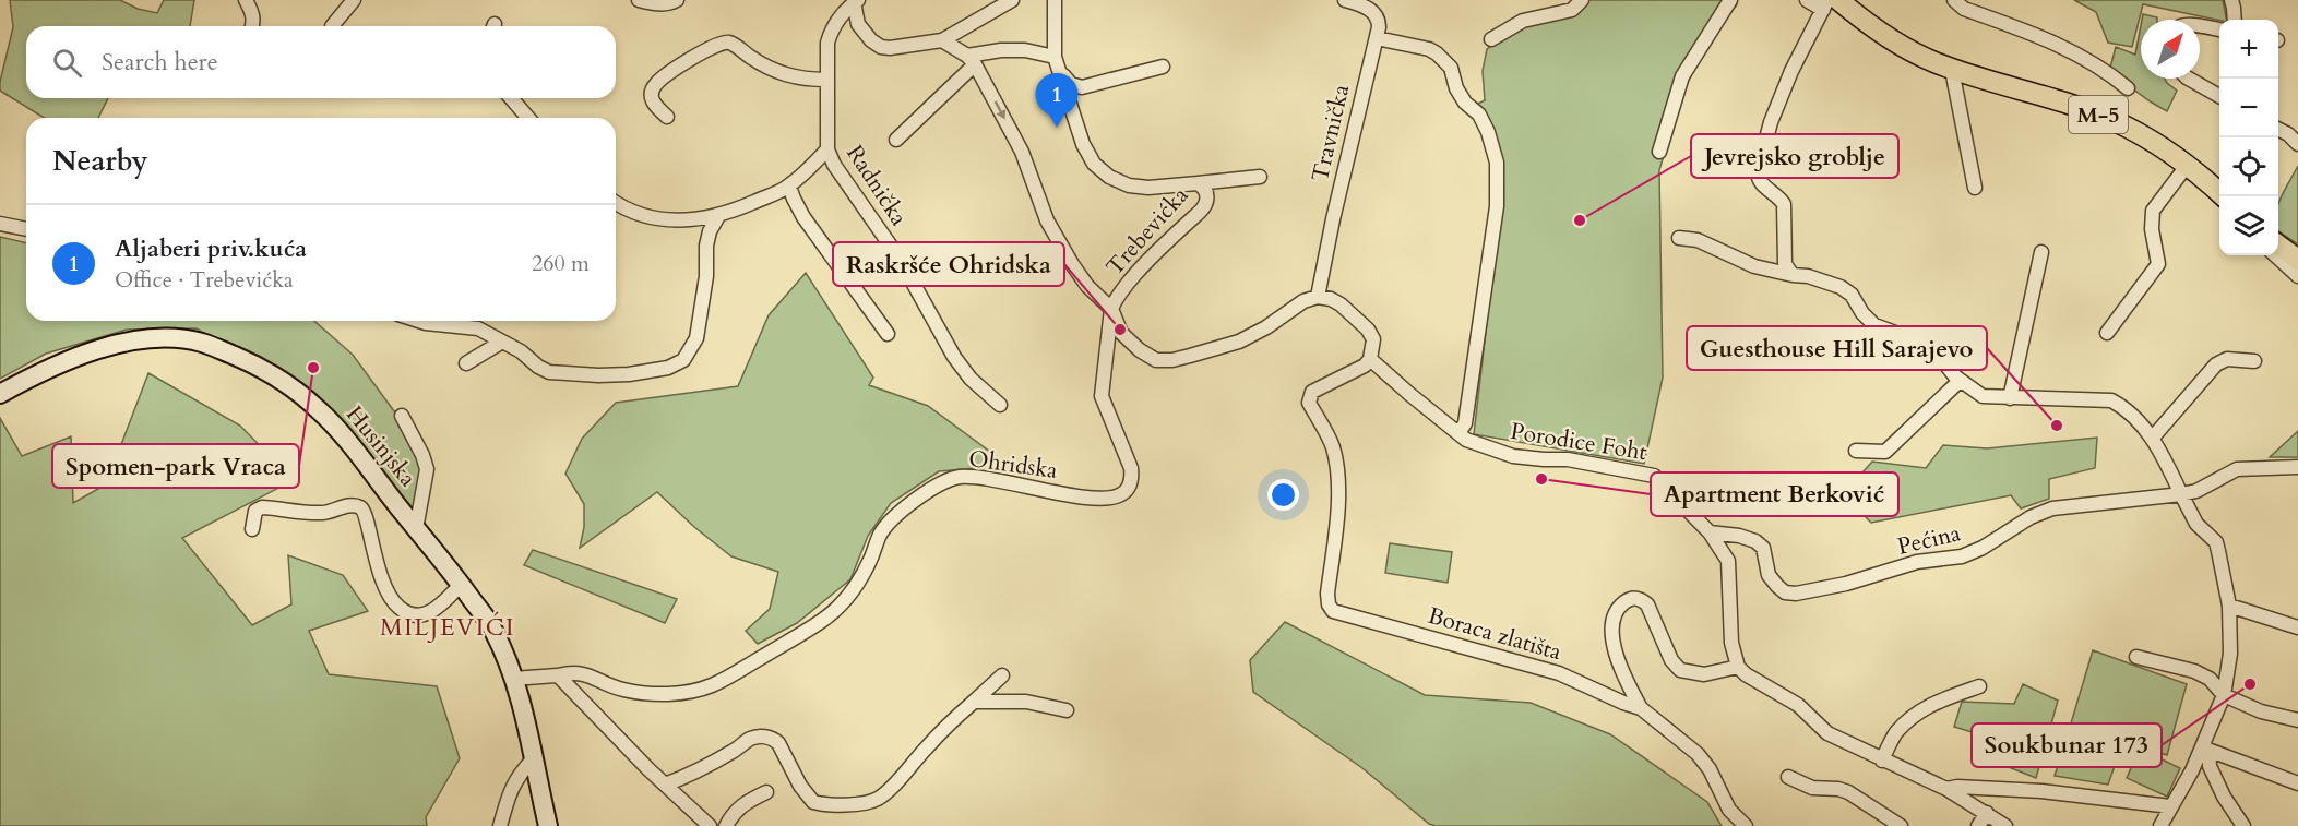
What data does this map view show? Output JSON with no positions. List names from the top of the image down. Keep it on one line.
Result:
{"streets":{"main road":["M-5","Husinjska"],"street":["Travnička","Radnička","Trebevićka","Porodice Foht","Ohridska","Pećina","Boraca zlatišta"]},"crossings":[["Travnička","Trebevićka"],["Trebevićka","Ohridska"],["Porodice Foht","Pećina"],["Porodice Foht","Boraca zlatišta"],["Husinjska","Ohridska"]],"districts":["MILJEVIĆI"],"places":["Jevrejsko groblje","Raskršće Ohridska","Spomen-park Vraca","Guesthouse Hill Sarajevo","Apartment Berković","Soukbunar 173"],"north":"top right","page":{"map_buttons":["+","−"],"search":"Search here","pins":"1","heading":"Nearby","list":[{"mark":"1","name":"Aljaberi priv.kuća","note":"Office · Trebevićka","value":"260 m"}]}}
